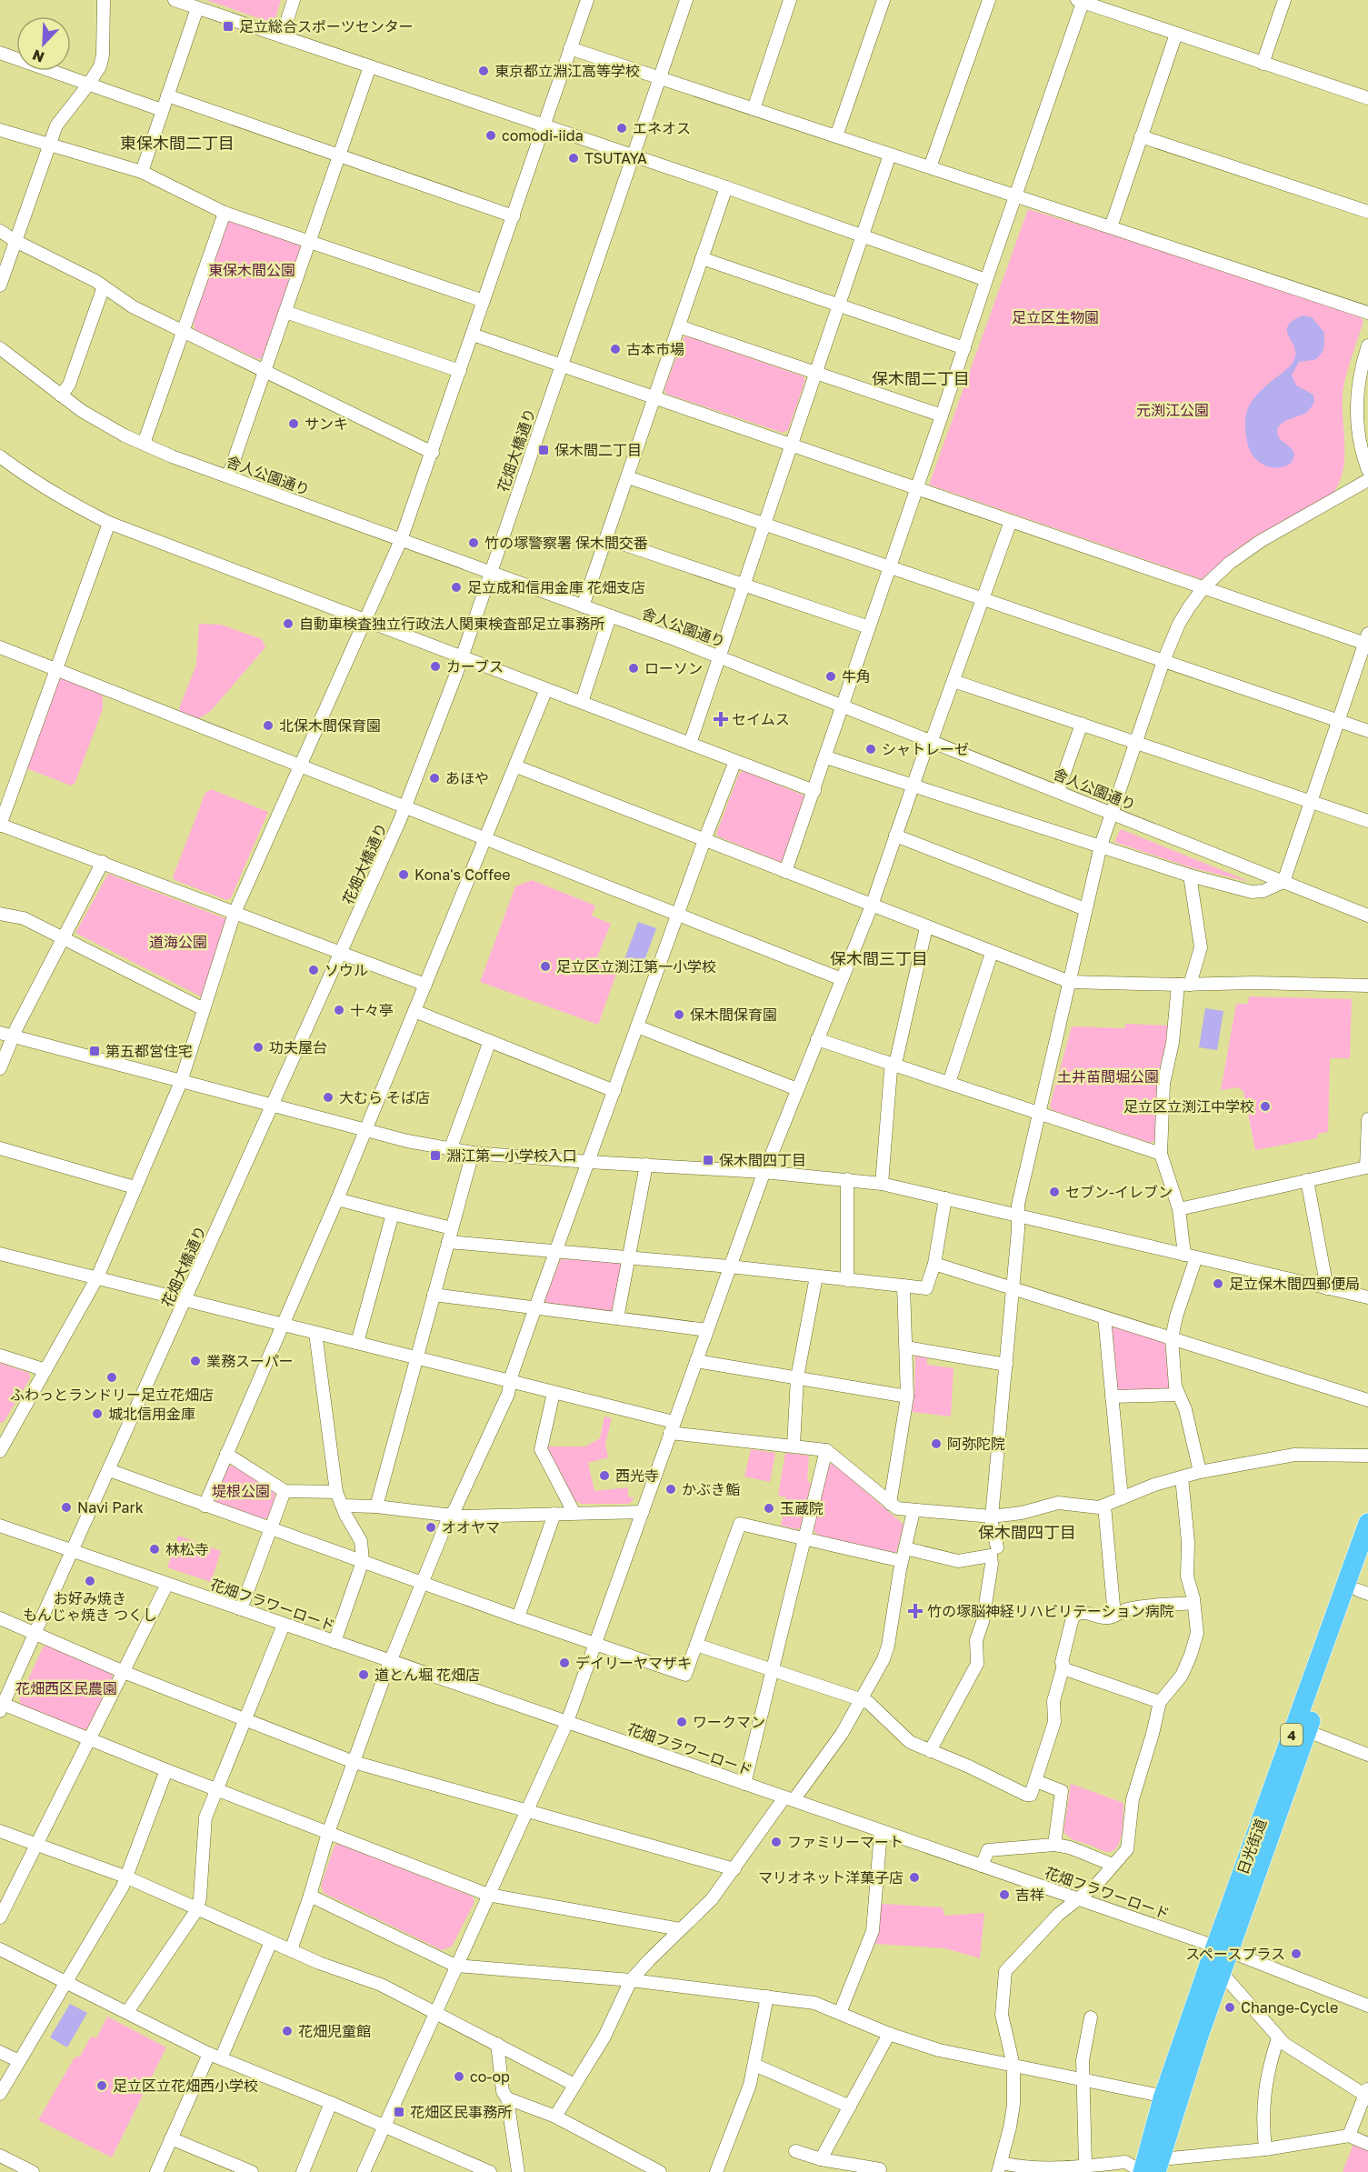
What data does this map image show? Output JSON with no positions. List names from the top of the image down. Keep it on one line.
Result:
{"streets":{"highway":["4","日光街道"],"street":["花畑大橋通り","舎人公園通り","花畑フラワーロード"]},"crossings":[["花畑大橋通り","舎人公園通り"],["花畑大橋通り","花畑フラワーロード"],["花畑フラワーロード","日光街道"]],"districts":["東保木間二丁目","保木間二丁目","保木間三丁目","保木間四丁目"],"parks":["東保木間公園","足立区生物園","元渕江公園","道海公園","土井苗間堀公園","堤根公園","花畑西区民農園"],"places":{"transit":["足立総合スポーツセンター","保木間二丁目","第五都営住宅","淵江第一小学校入口","保木間四丁目","花畑区民事務所"],"other":["東京都立淵江高等学校","エネオス","comodi-iida","TSUTAYA","古本市場","サンキ","竹の塚警察署 保木間交番","足立成和信用金庫 花畑支店","自動車検査独立行政法人関東検査部足立事務所","カーブス","ローソン","牛角","北保木間保育園","シャトレーゼ","あほや","Kona's Coffee","足立区立渕江第一小学校","ソウル","十々亭","保木間保育園","功夫屋台","大むら そば店","足立区立渕江中学校","セブン-イレブン","足立保木間四郵便局","業務スーパー","ふわっとランドリー足立花畑店","城北信用金庫","阿弥陀院","西光寺","かぶき鮨","Navi Park","玉蔵院","オオヤマ","林松寺","お好み焼き もんじゃ焼き つくし","デイリーヤマザキ","道とん堀 花畑店","ワークマン","ファミリーマート","マリオネット洋菓子店","吉祥","スペースプラス","Change-Cycle","花畑児童館","co-op","足立区立花畑西小学校"],"health":["セイムス","竹の塚脳神経リハビリテーション病院"]},"north":"bottom left"}
